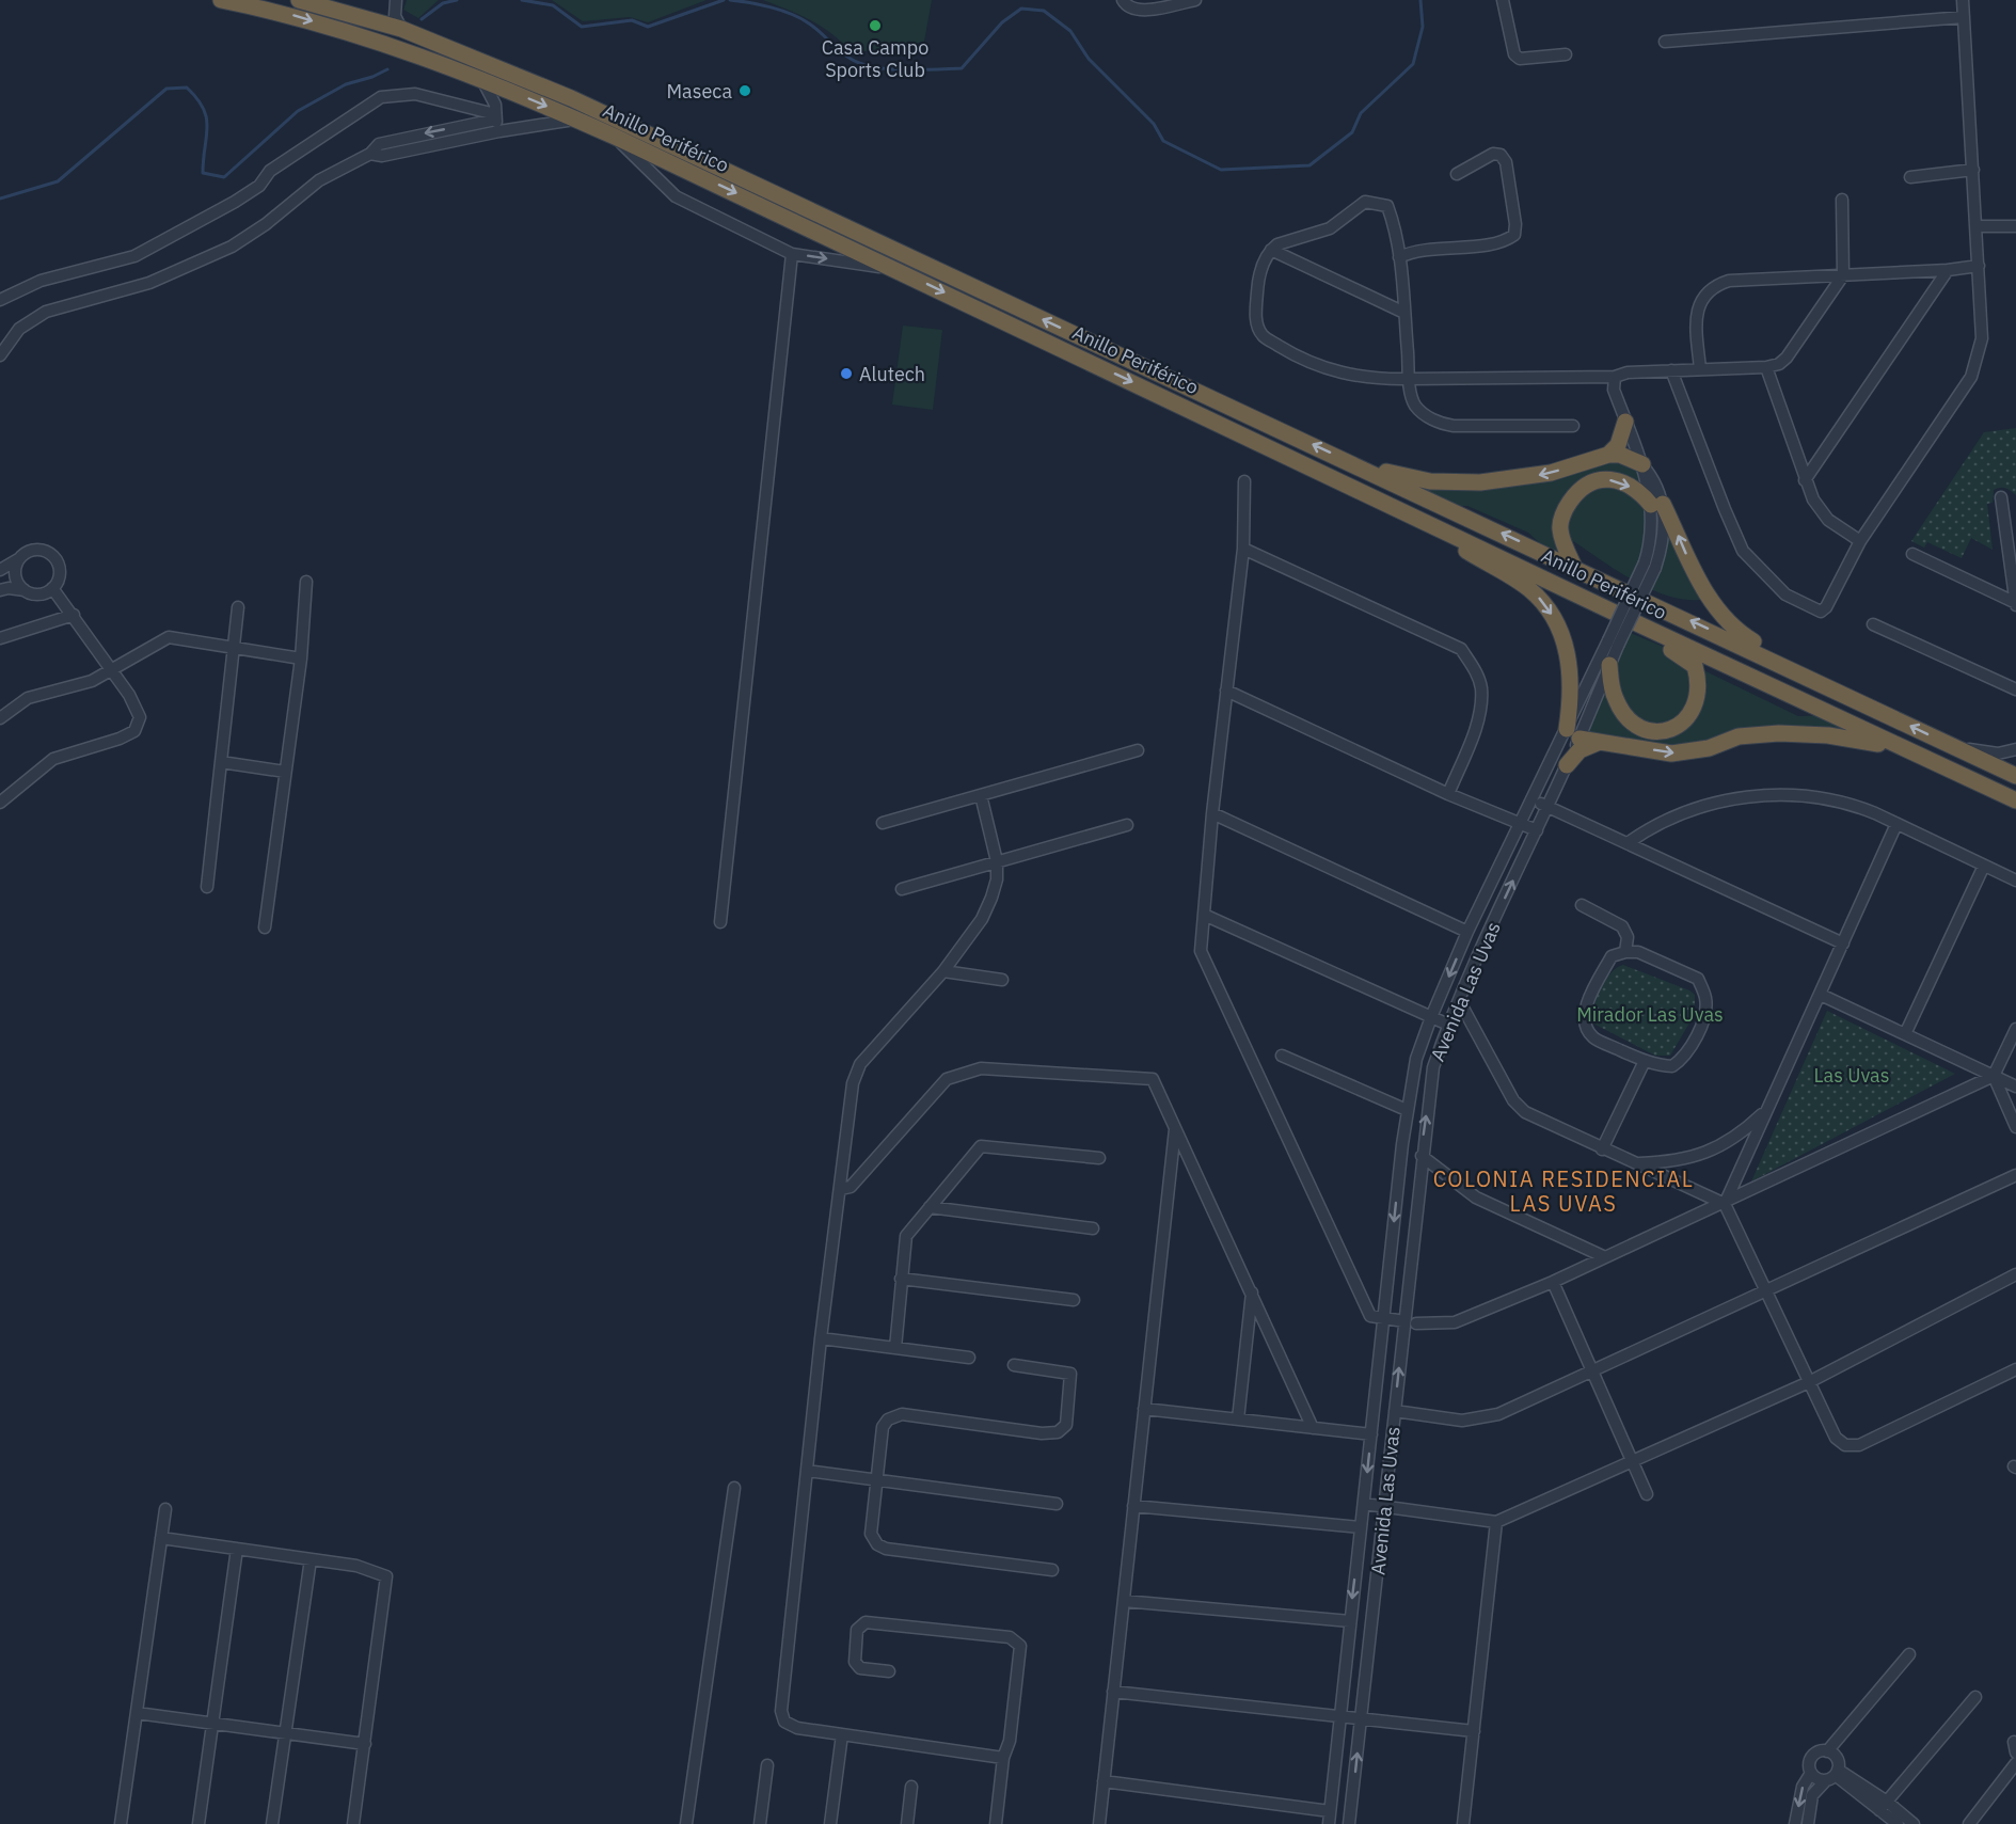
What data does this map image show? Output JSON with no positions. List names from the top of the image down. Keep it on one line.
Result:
{"streets":{"highway":["Anillo Periférico"],"street":["Avenida Las Uvas"]},"districts":["COLONIA RESIDENCIAL LAS UVAS"],"parks":["Mirador Las Uvas","Las Uvas"],"places":["Casa Campo Sports Club","Maseca","Alutech"]}
